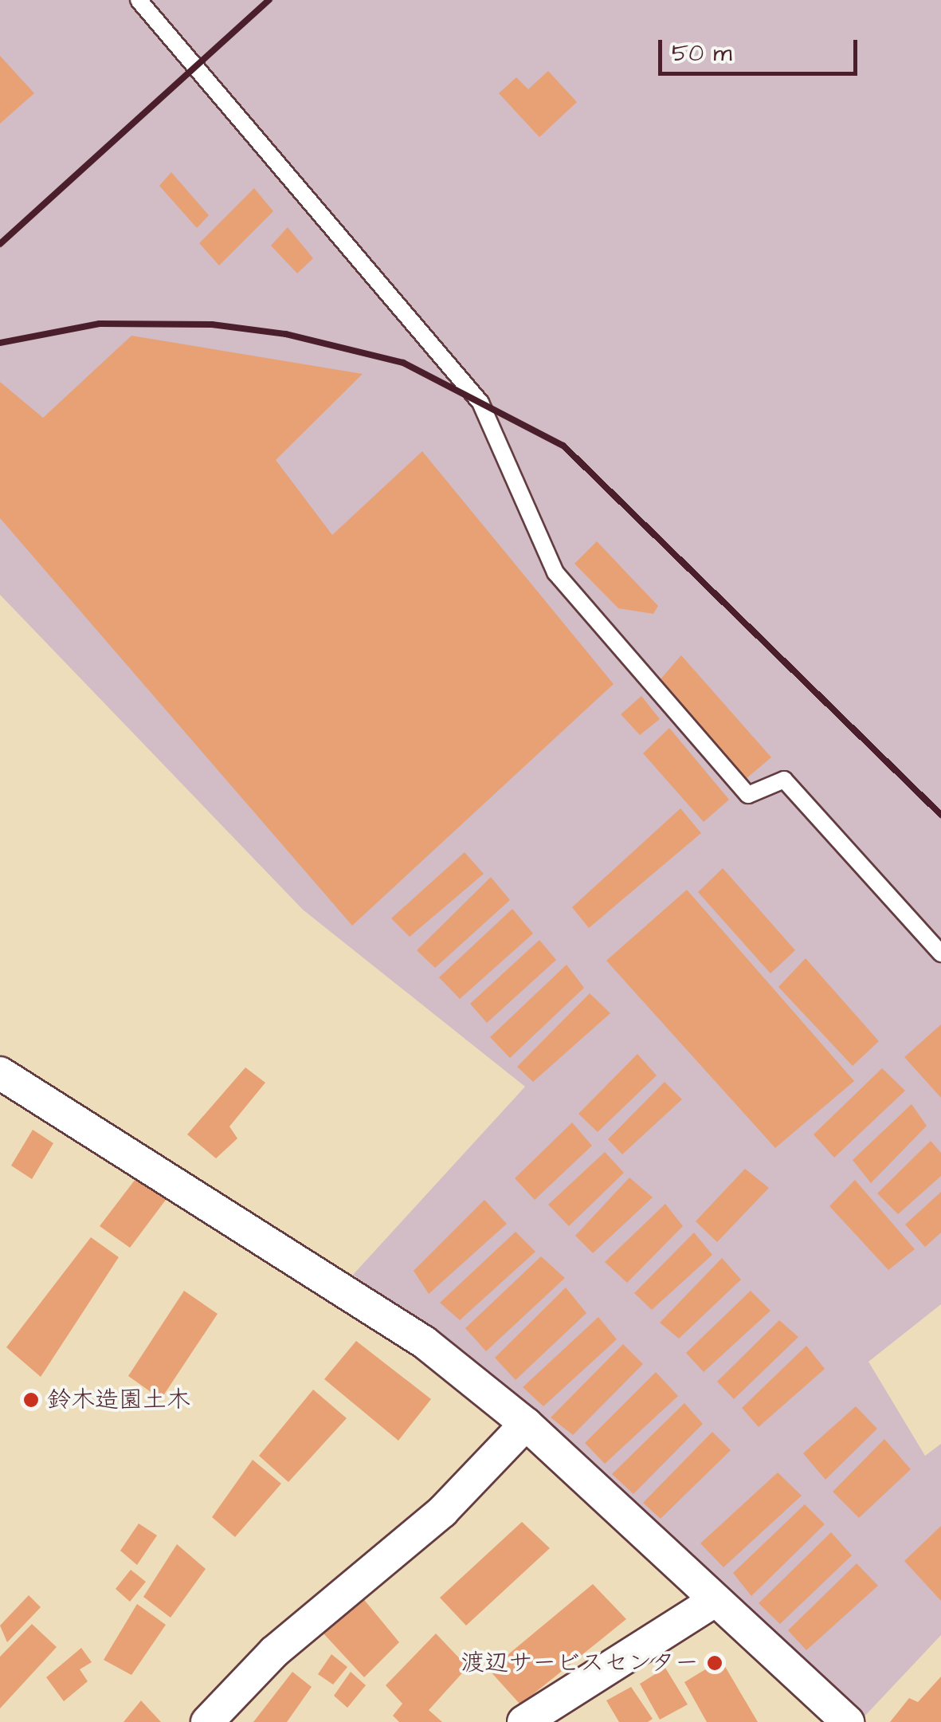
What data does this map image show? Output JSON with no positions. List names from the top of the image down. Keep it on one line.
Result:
{"places":["鈴木造園土木","渡辺サービスセンター"],"scale_bar":"50 m"}
